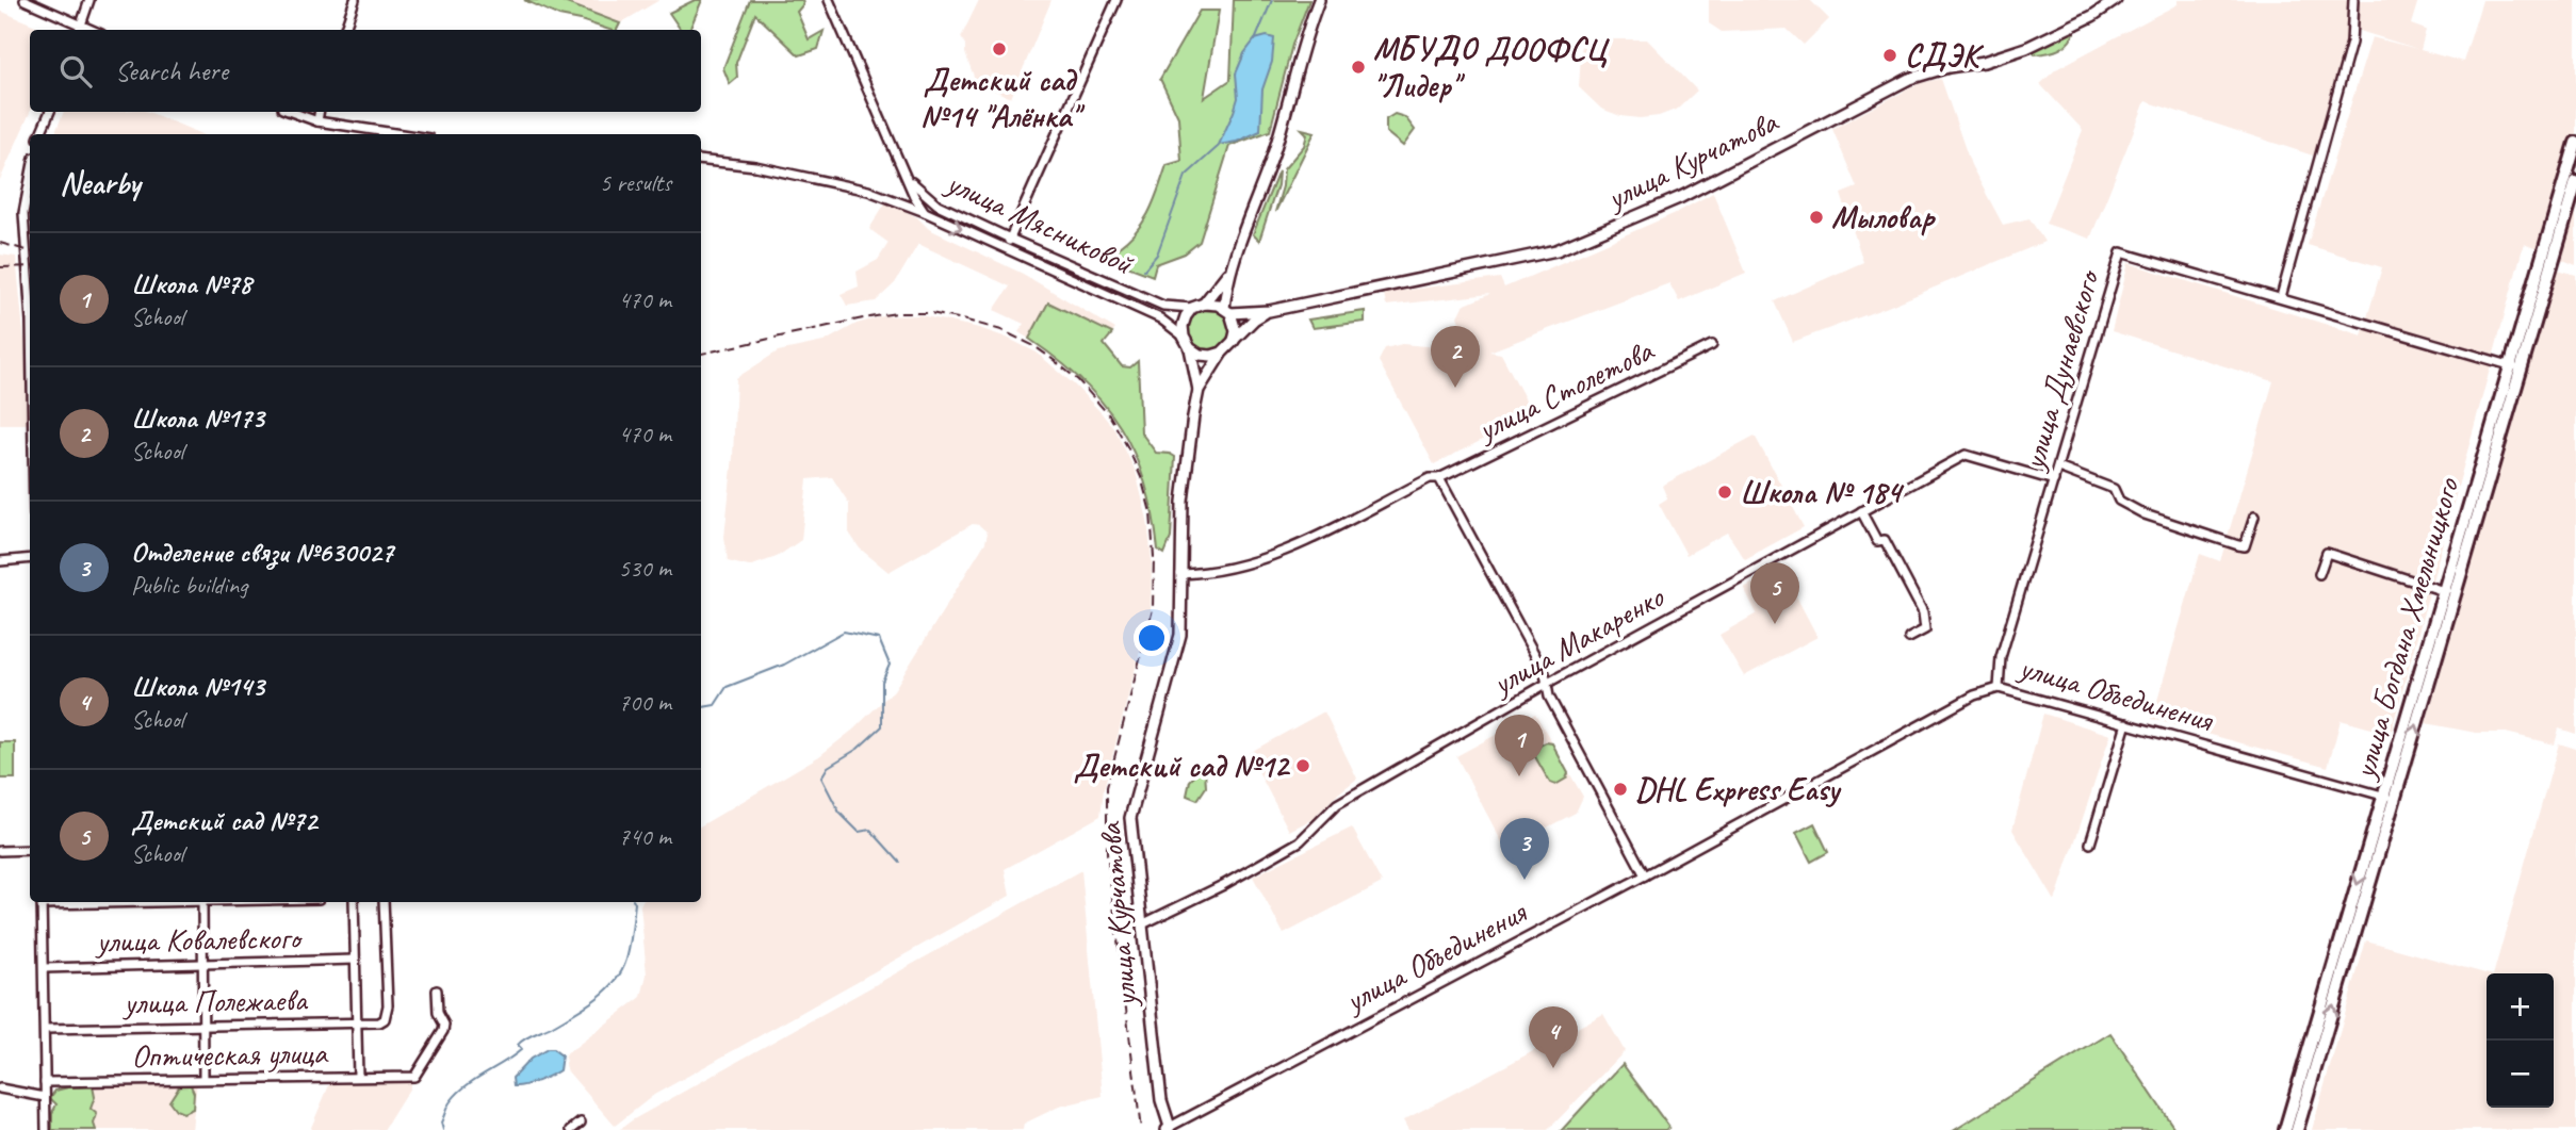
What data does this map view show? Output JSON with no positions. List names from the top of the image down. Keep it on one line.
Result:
{"streets":{"highway":["улица Богдана Хмельницкого"],"main road":["улица Курчатова"],"street":["улица Мясниковой","улица Дунаевского","улица Столетова","улица Макаренко","улица Объединения","улица Ковалевского","улица Полежаева","Оптическая улица"]},"crossings":[["улица Курчатова","улица Мясниковой"],["улица Курчатова","улица Столетова"],["улица Курчатова","улица Макаренко"],["улица Курчатова","улица Объединения"],["улица Дунаевского","улица Богдана Хмельницкого"],["улица Дунаевского","улица Макаренко"],["улица Дунаевского","улица Объединения"],["улица Богдана Хмельницкого","улица Объединения"]],"places":["Детский сад №14 \"Алёнка\"","СДЭК","МБУДО ДООФСЦ \"Лидер\"","Мыловар","Школа № 184","Детский сад №12","DHL Express Easy"],"page":{"search":"Search here","heading":["Nearby","5 results"],"list":[{"mark":"1","name":"Школа №78","note":"School","value":"470 m"},{"mark":"2","name":"Школа №173","note":"School","value":"470 m"},{"mark":"3","name":"Отделение связи №630027","note":"Public building","value":"530 m"},{"mark":"4","name":"Школа №143","note":"School","value":"700 m"},{"mark":"5","name":"Детский сад №72","note":"School","value":"740 m"}],"pins":["2","5","1","3","4"],"map_buttons":["+","−"]}}
